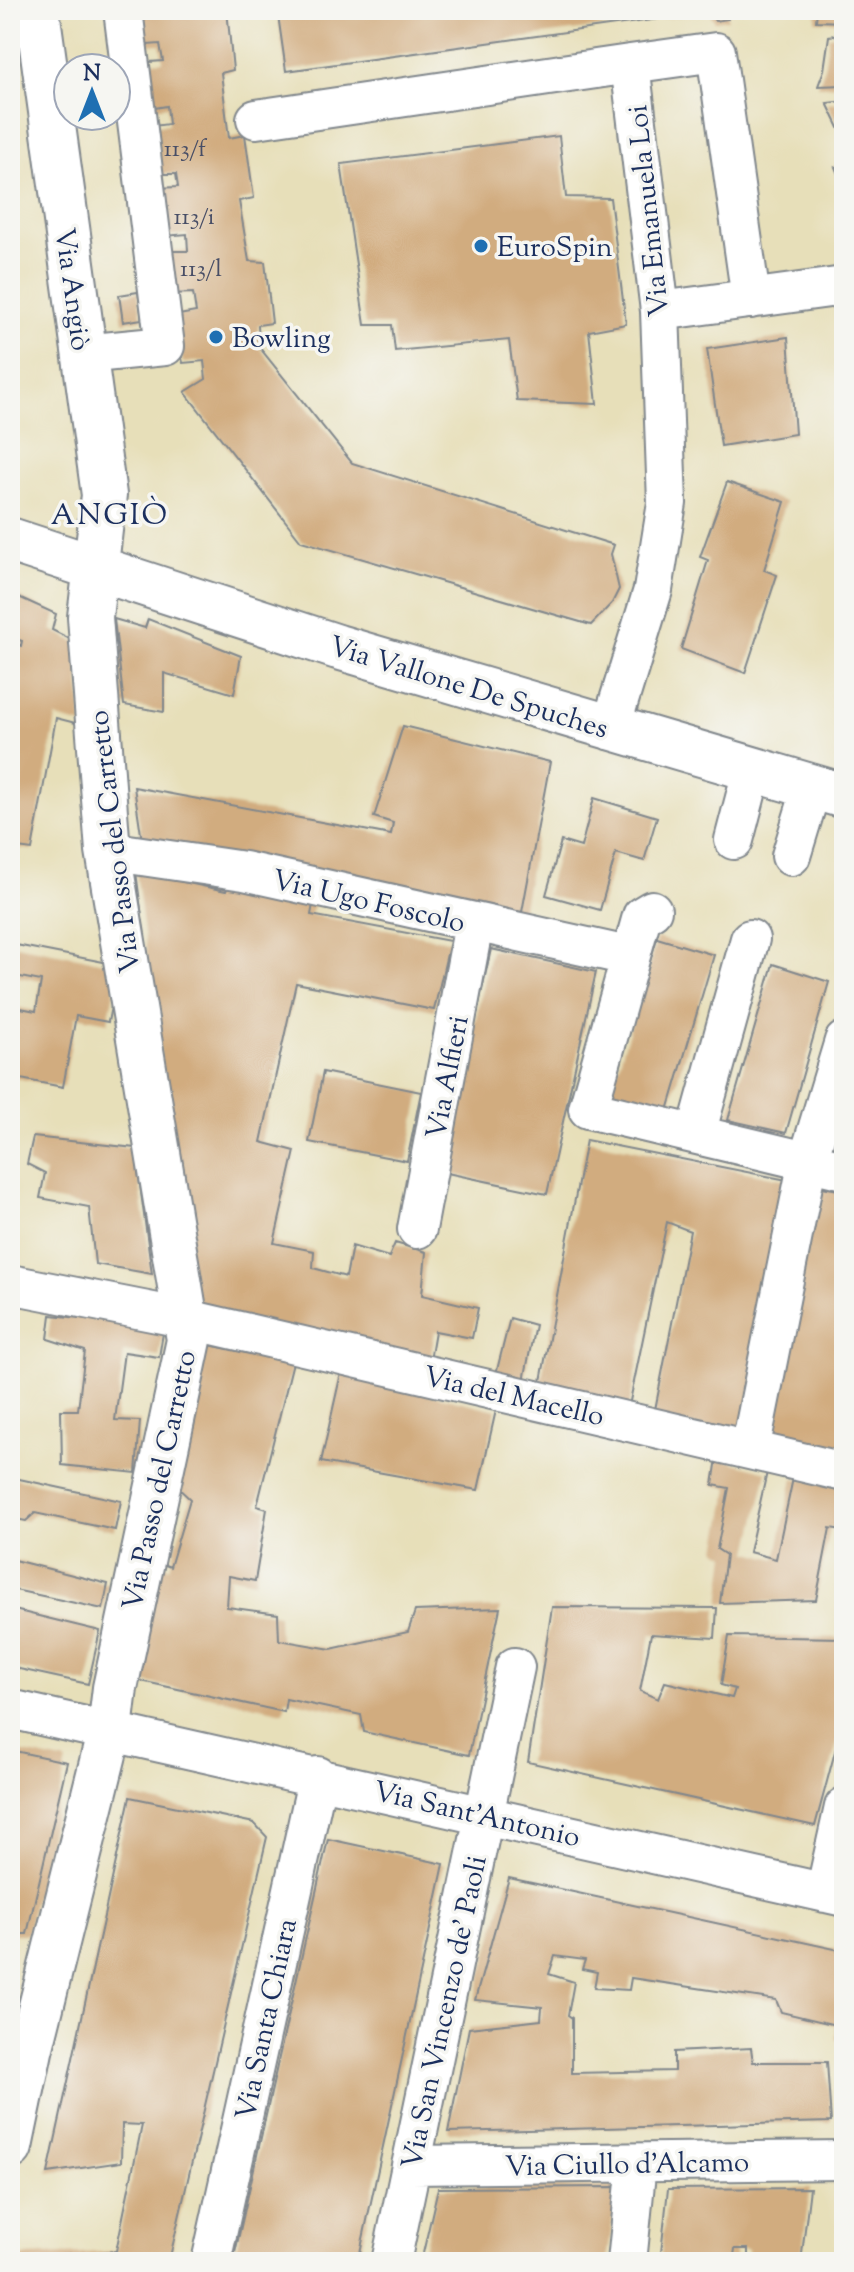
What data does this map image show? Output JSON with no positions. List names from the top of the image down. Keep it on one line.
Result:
{"streets":{"street":["Via Emanuela Loi","Via Angiò","Via Vallone De Spuches","Via Passo del Carretto","Via Ugo Foscolo","Via Alfieri","Via del Macello","Via Sant'Antonio","Via San Vincenzo de' Paoli","Via Santa Chiara","Via Ciullo d'Alcamo"]},"crossings":[["Via Emanuela Loi","Via Vallone De Spuches"],["Via Angiò","Via Vallone De Spuches"],["Via Angiò","Via Passo del Carretto"],["Via Vallone De Spuches","Via Passo del Carretto"],["Via Passo del Carretto","Via Ugo Foscolo"],["Via Passo del Carretto","Via del Macello"],["Via Passo del Carretto","Via Sant'Antonio"],["Via Ugo Foscolo","Via Alfieri"],["Via Sant'Antonio","Via San Vincenzo de' Paoli"],["Via Sant'Antonio","Via Santa Chiara"],["Via San Vincenzo de' Paoli","Via Ciullo d'Alcamo"]],"districts":["ANGIÒ"],"places":["EuroSpin","Bowling"],"house_numbers":["113/f","113/i","113/l"],"north":"top"}
